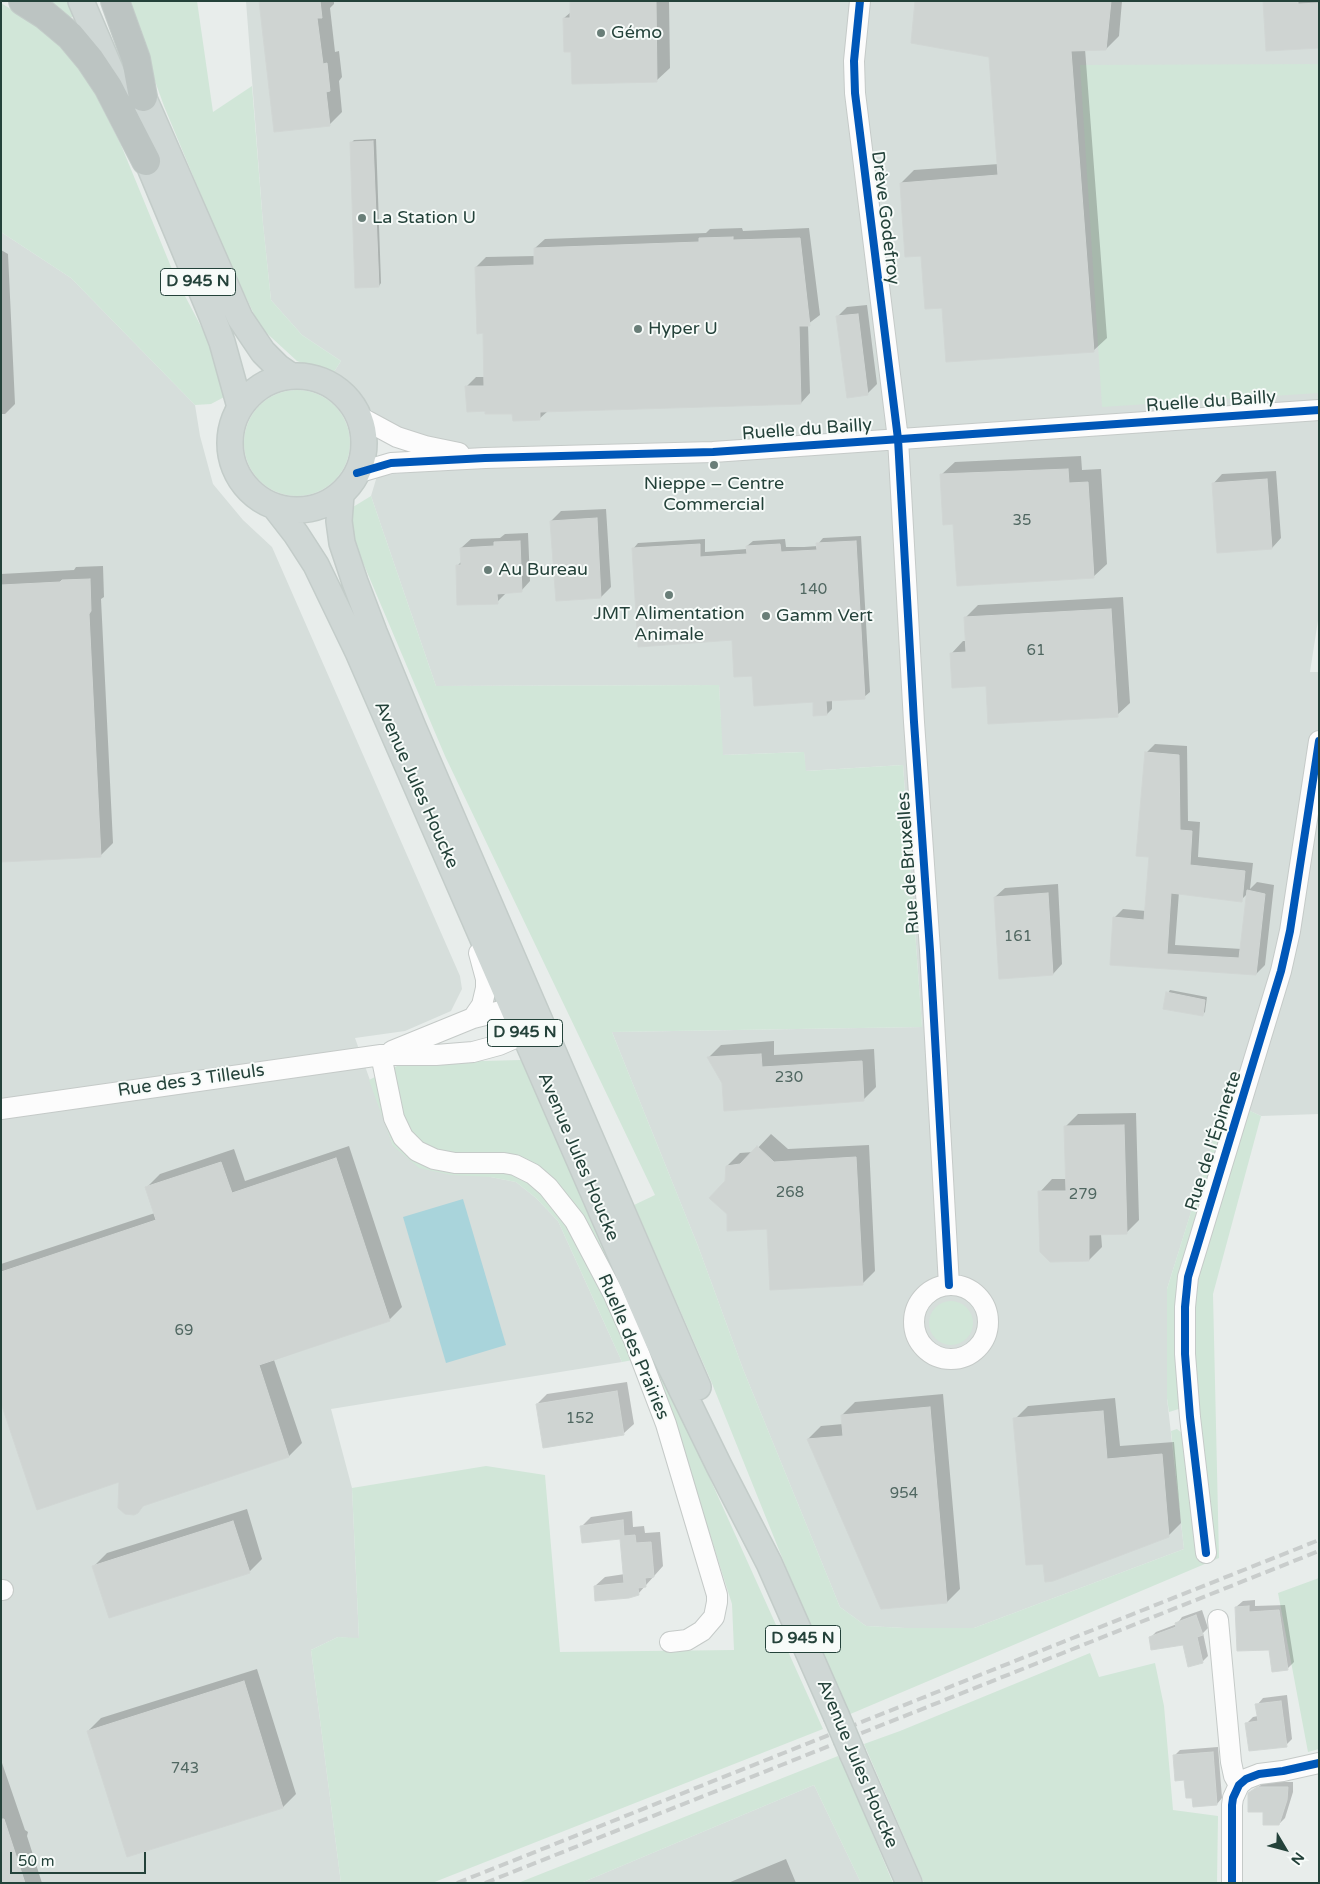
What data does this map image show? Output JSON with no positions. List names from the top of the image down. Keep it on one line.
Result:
{"streets":{"main road":["D 945 N","Avenue Jules Houcke"],"street":["Drève Godefroy","Ruelle du Bailly","Rue de Bruxelles","Rue des 3 Tilleuls","Rue de l'Épinette","Ruelle des Prairies"]},"crossings":[["Drève Godefroy","Ruelle du Bailly"],["Drève Godefroy","Rue de Bruxelles"],["D 945 N","Ruelle du Bailly"],["D 945 N","Avenue Jules Houcke"],["Ruelle du Bailly","Avenue Jules Houcke"],["Ruelle du Bailly","Rue de Bruxelles"],["Avenue Jules Houcke","Rue des 3 Tilleuls"],["Rue des 3 Tilleuls","Ruelle des Prairies"]],"places":["Gémo","La Station U","Hyper U","Nieppe – Centre Commercial","Au Bureau","JMT Alimentation Animale","Gamm Vert"],"house_numbers":["35","140","61","161","230","268","279","69","152","954","743"],"scale_bar":"50 m","north":"bottom right"}
